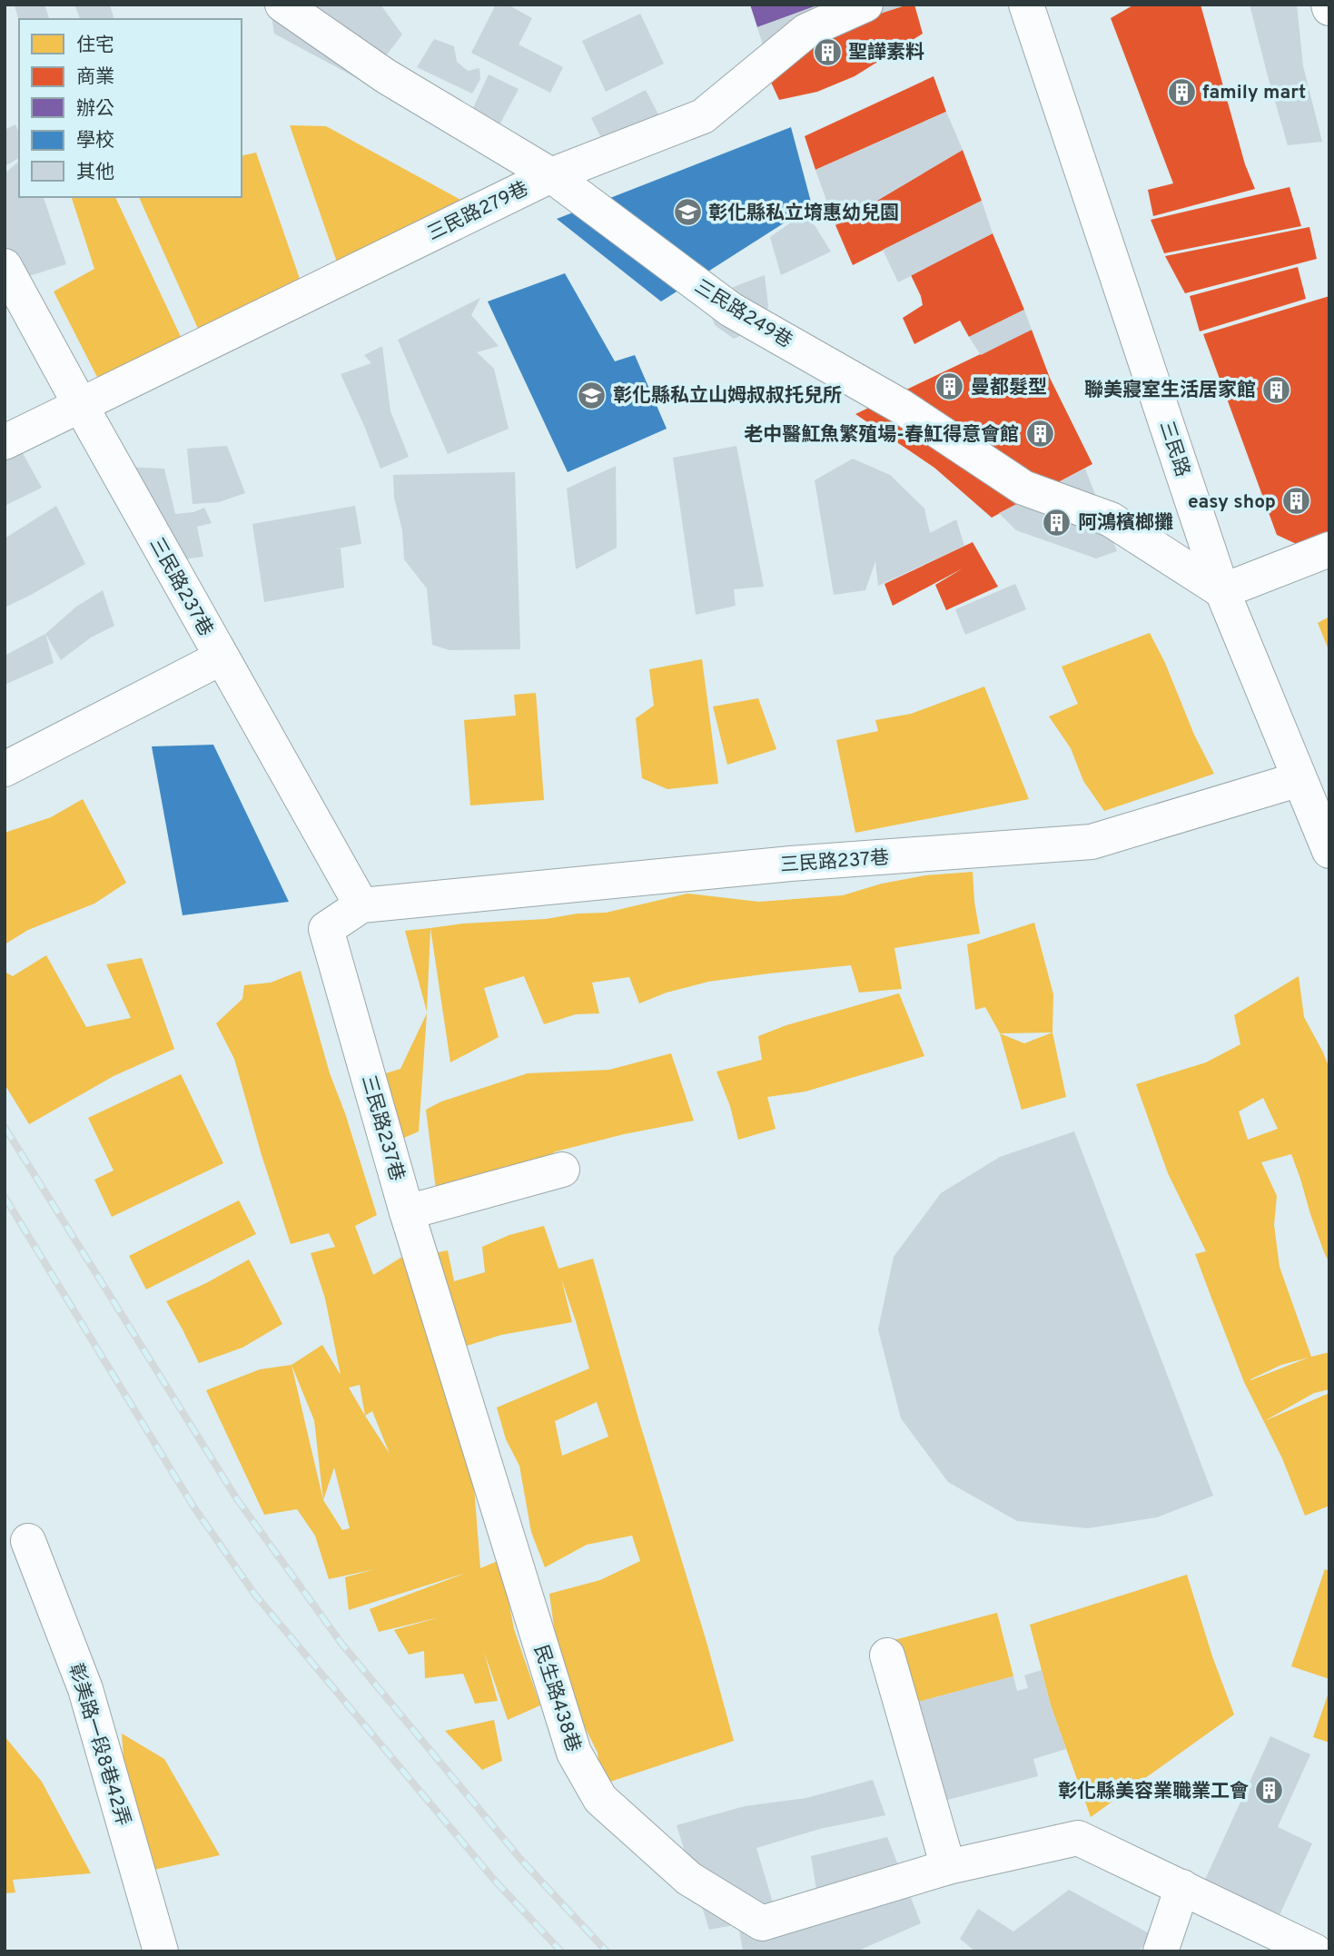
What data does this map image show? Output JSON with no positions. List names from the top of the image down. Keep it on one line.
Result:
{"streets":{"street":["三民路279巷","三民路249巷","三民路","三民路237巷","民生路438巷","彰美路一段8巷42弄"]},"crossings":[["三民路279巷","三民路249巷"],["三民路279巷","三民路237巷"],["三民路249巷","三民路"],["三民路","三民路237巷"],["三民路237巷","民生路438巷"]],"places":{"building":["聖譁素料","family mart","曼都髮型","聯美寢室生活居家館","老中醫魟魚繁殖場-春魟得意會館","easy shop","阿鴻檳榔攤","彰化縣美容業職業工會"],"school or university":["彰化縣私立堉惠幼兒園","彰化縣私立山姆叔叔托兒所"]},"legend":["住宅","商業","辦公","學校","其他"]}
